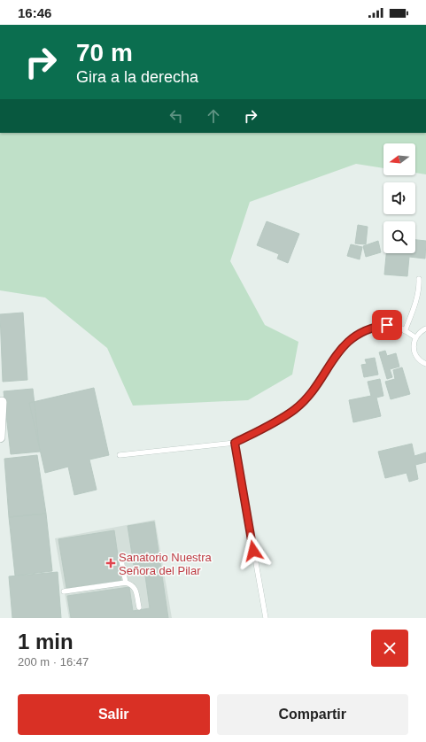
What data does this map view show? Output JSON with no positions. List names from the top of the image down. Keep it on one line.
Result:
{"places":{"health":["Sanatorio Nuestra Señora del Pilar"]},"north":"left","page":{"status":"16:46","turn":["70 m","Gira a la derecha"],"heading":["1 min","200 m · 16:47"],"buttons":["Salir","Compartir"]}}
